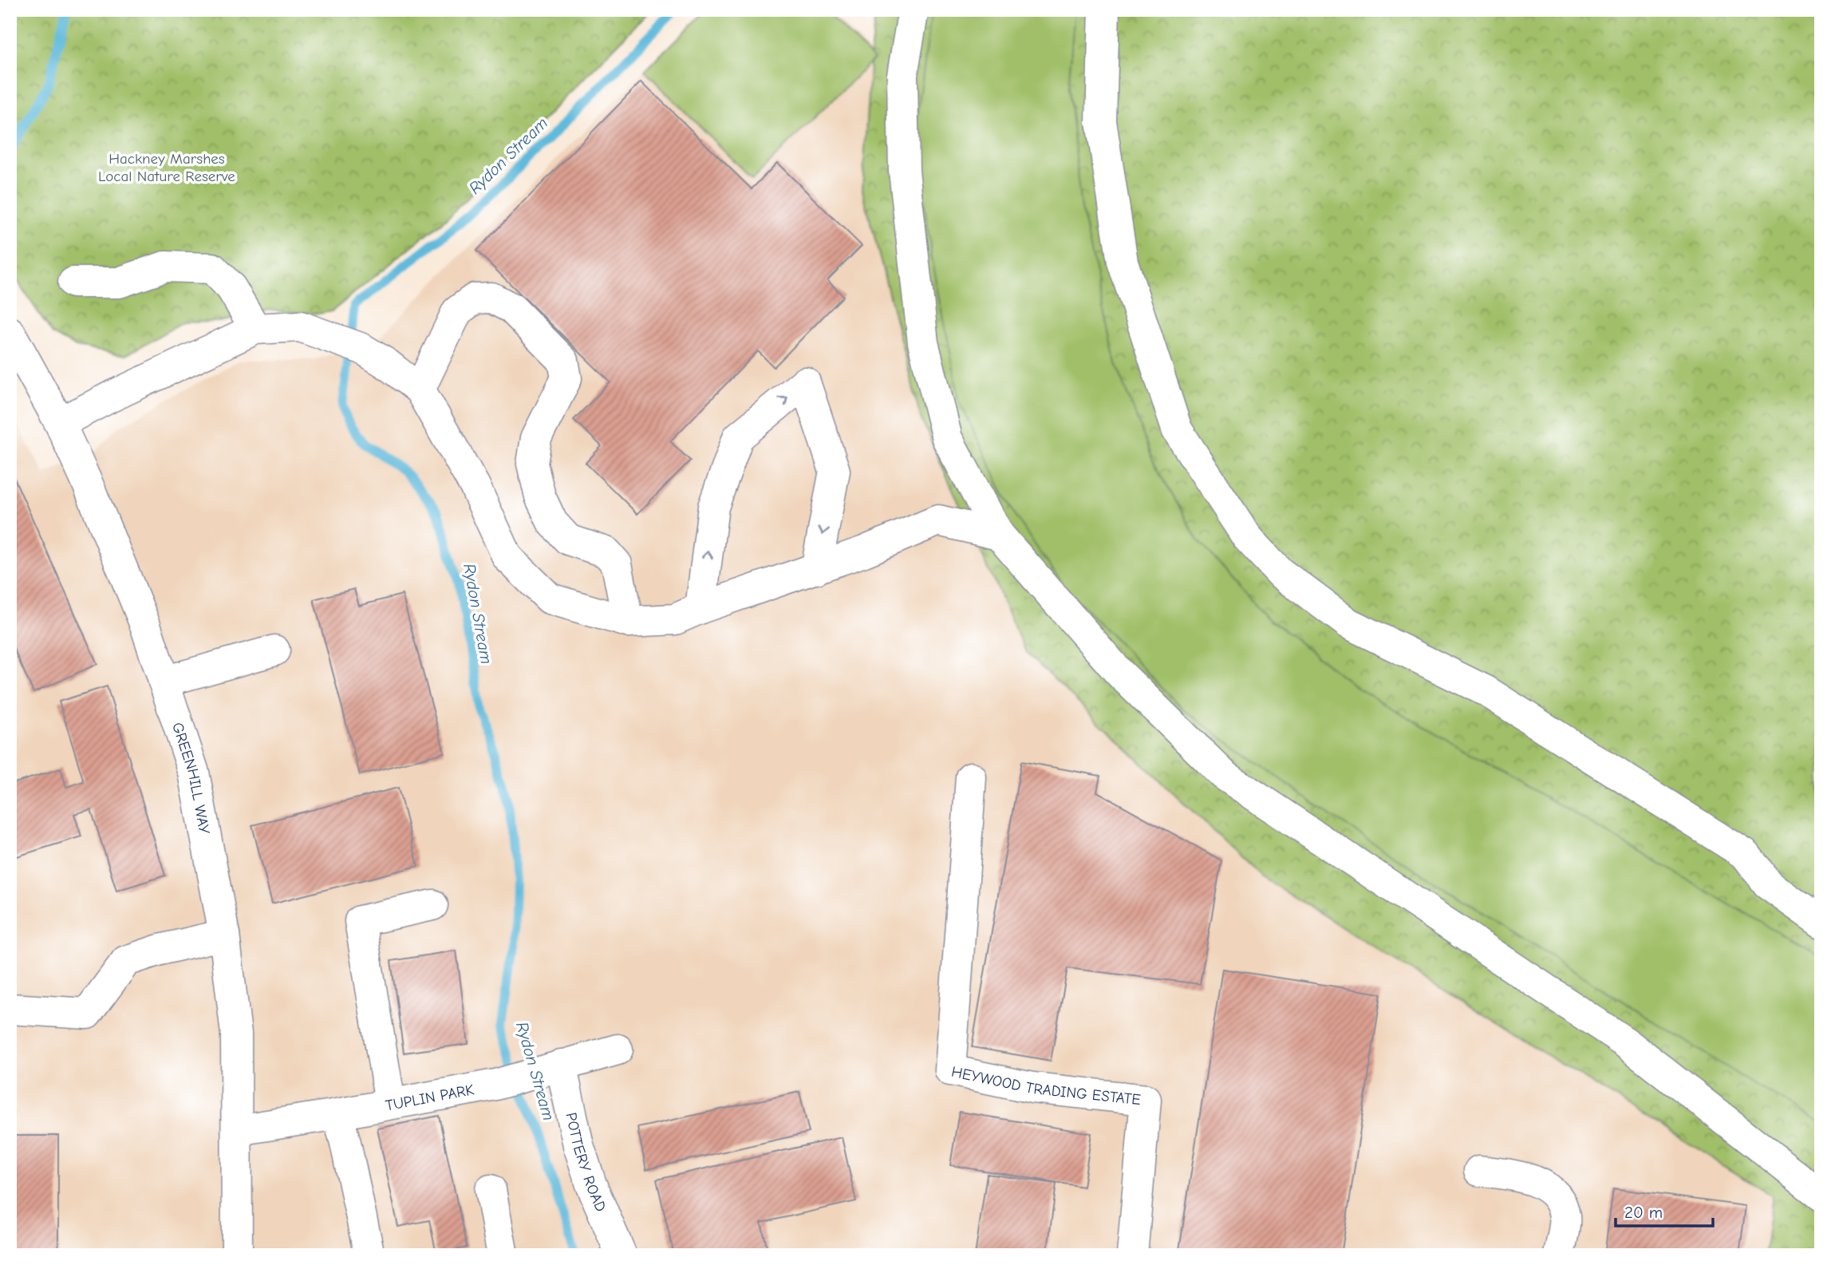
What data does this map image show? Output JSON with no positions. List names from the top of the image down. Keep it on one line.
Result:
{"streets":{"street":["GREENHILL WAY","HEYWOOD TRADING ESTATE","TUPLIN PARK","POTTERY ROAD"]},"crossings":[["GREENHILL WAY","TUPLIN PARK"],["TUPLIN PARK","POTTERY ROAD"]],"water":["Rydon Stream"],"parks":["Hackney Marshes Local Nature Reserve"],"scale_bar":"20 m"}
